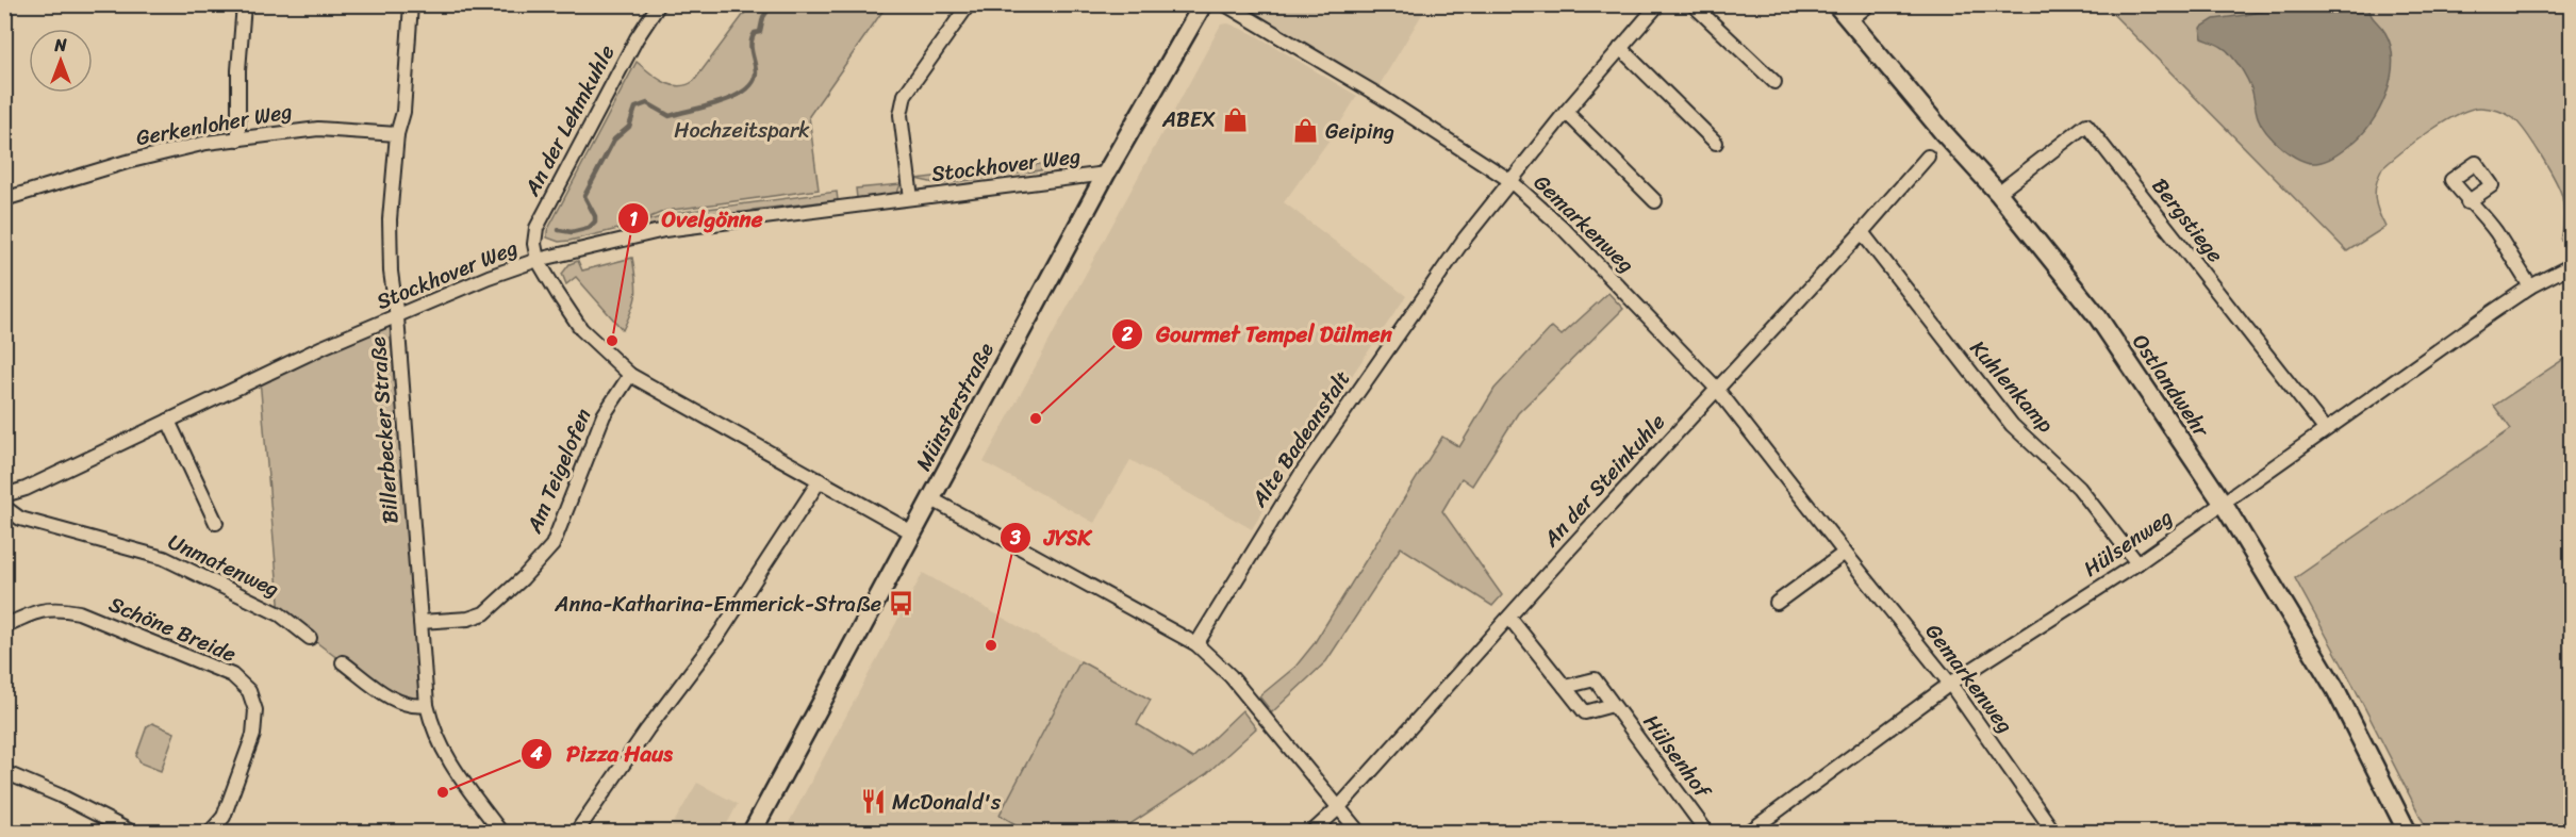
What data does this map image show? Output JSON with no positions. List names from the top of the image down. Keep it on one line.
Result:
{"streets":{"street":["An der Lehmkuhle","Gerkenloher Weg","Stockhover Weg","Bergstiege","Gemarkenweg","Ostlandwehr","Kuhlenkamp","Münsterstraße","Billerbecker Straße","Alte Badeanstalt","Am Teigelofen","An der Steinkuhle","Hülsenweg","Unmatenweg","Schöne Breide","Hülsenhof"]},"crossings":[["An der Lehmkuhle","Stockhover Weg"],["Gerkenloher Weg","Billerbecker Straße"],["Stockhover Weg","Münsterstraße"],["Stockhover Weg","Billerbecker Straße"],["Bergstiege","Ostlandwehr"],["Bergstiege","Hülsenweg"],["Gemarkenweg","Alte Badeanstalt"],["Gemarkenweg","An der Steinkuhle"],["Gemarkenweg","Hülsenweg"],["Ostlandwehr","Hülsenweg"],["Kuhlenkamp","An der Steinkuhle"],["Kuhlenkamp","Hülsenweg"],["Billerbecker Straße","Am Teigelofen"]],"parks":["Hochzeitspark"],"places":{"shop":["ABEX","Geiping"],"other":["Ovelgönne","Gourmet Tempel Dülmen","JYSK","Pizza Haus"],"bus stop":["Anna-Katharina-Emmerick-Straße"],"restaurant":["McDonald's"]},"north":"top"}
